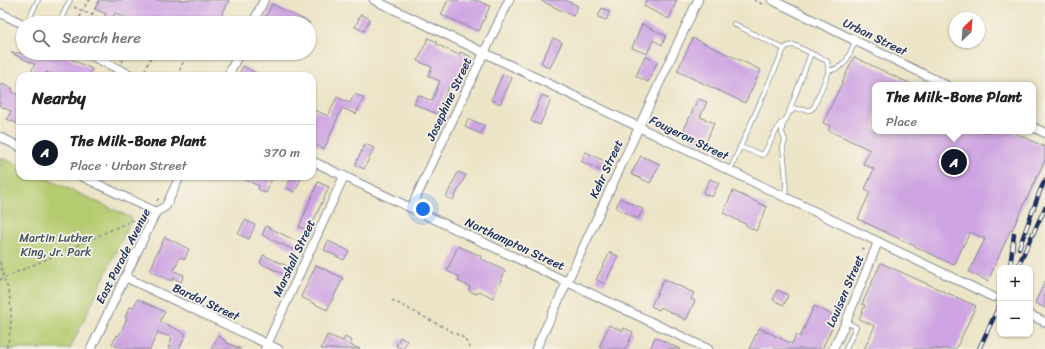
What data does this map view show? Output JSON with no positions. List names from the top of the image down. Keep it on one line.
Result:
{"streets":{"street":["Urban Street","Josephine Street","Fougeron Street","Kehr Street","Northampton Street","East Parade Avenue","Marshall Street","Louisen Street","Bardol Street"]},"crossings":[["Josephine Street","Fougeron Street"],["Josephine Street","Northampton Street"],["Fougeron Street","Kehr Street"],["Fougeron Street","Louisen Street"],["Kehr Street","Northampton Street"],["Northampton Street","Marshall Street"],["East Parade Avenue","Bardol Street"],["Marshall Street","Bardol Street"]],"parks":["Martin Luther King, Jr. Park"],"north":"top right","page":{"search":"Search here","heading":"Nearby","popup":["The Milk-Bone Plant","Place"],"list":[{"mark":"A","name":"The Milk-Bone Plant","note":"Place · Urban Street","value":"370 m"}],"pins":"A","map_buttons":["+","−"]}}
